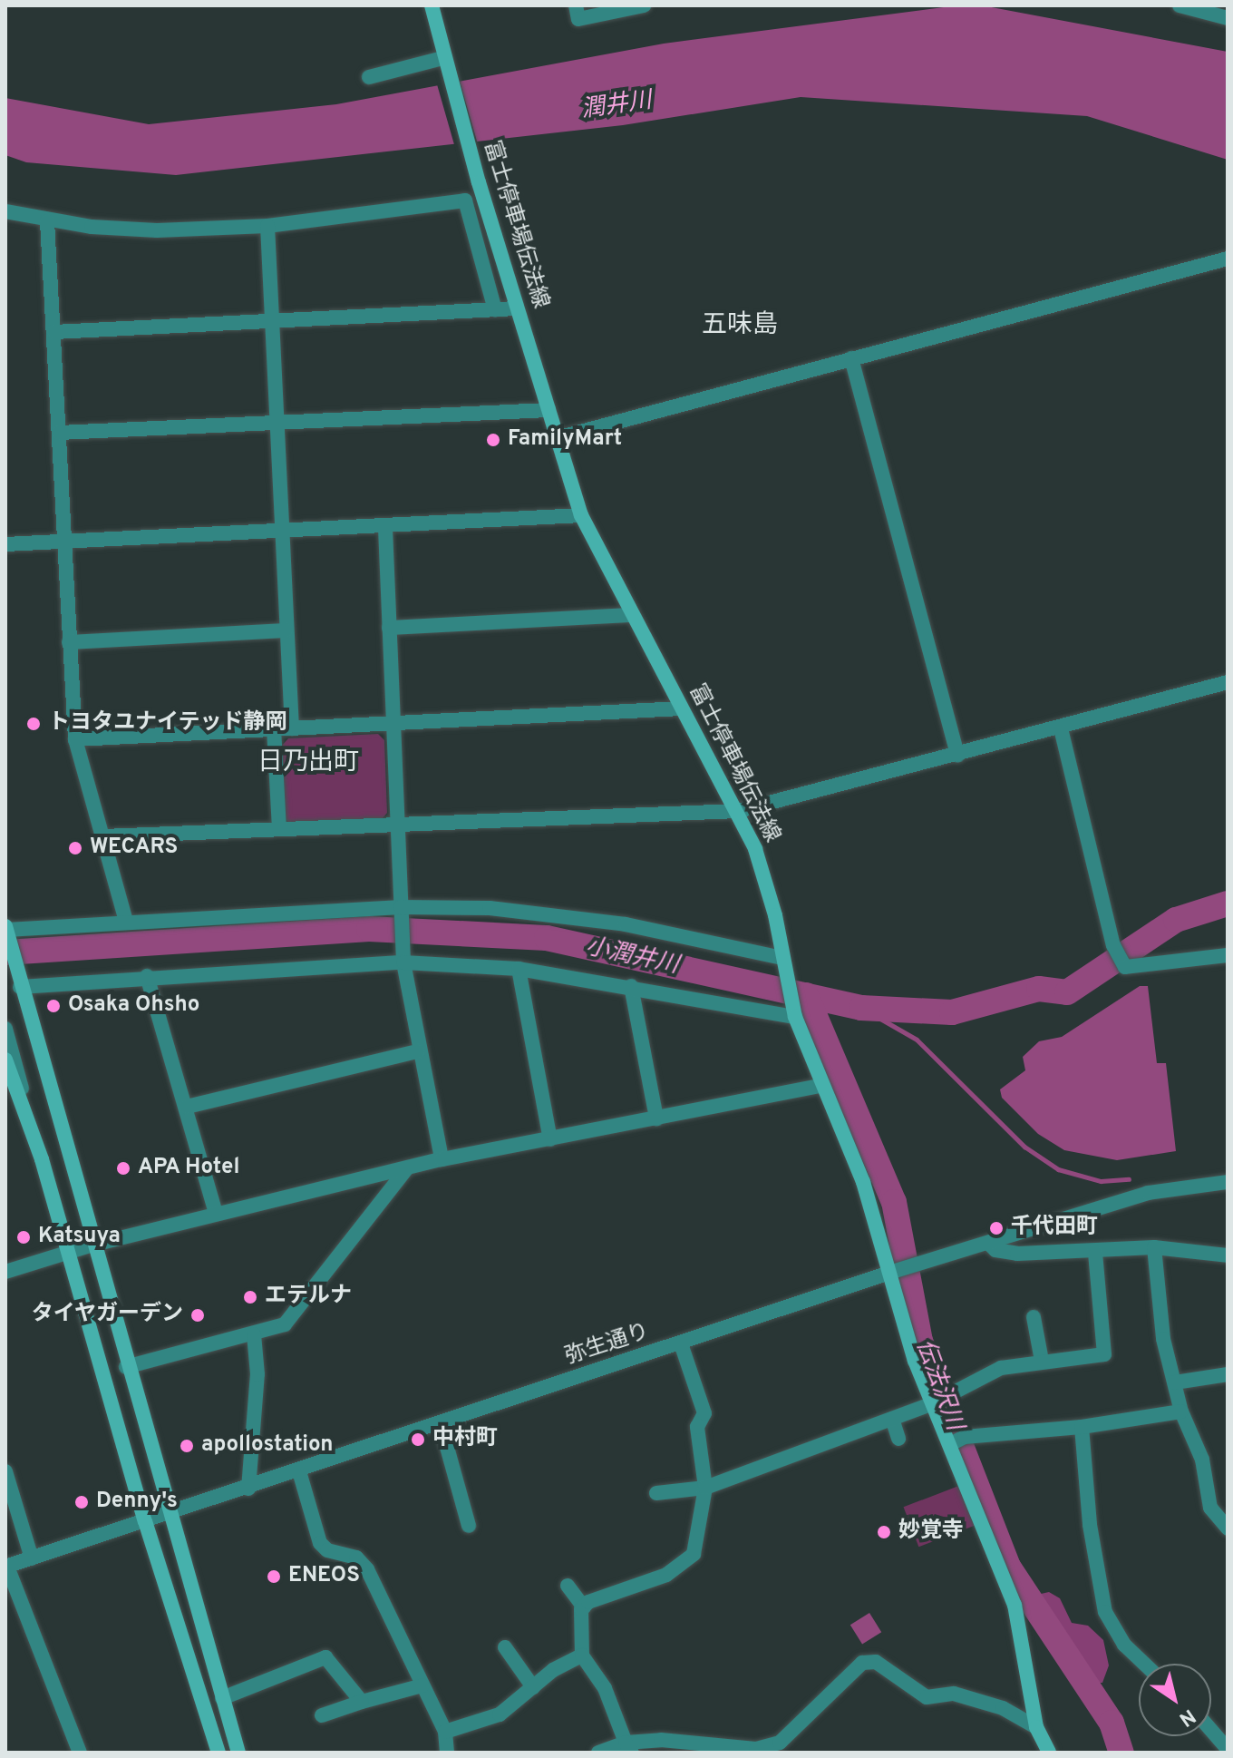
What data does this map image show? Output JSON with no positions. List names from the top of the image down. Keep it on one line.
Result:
{"streets":{"main road":["富士停車場伝法線"],"street":["弥生通り"]},"crossings":[["富士停車場伝法線","弥生通り"]],"districts":["五味島","日乃出町"],"water":["潤井川","小潤井川","伝法沢川"],"places":["FamilyMart","トヨタユナイテッド静岡","WECARS","Osaka Ohsho","APA Hotel","千代田町","Katsuya","エテルナ","タイヤガーデン","中村町","apollostation","Denny's","妙覚寺","ENEOS"],"north":"bottom right"}
